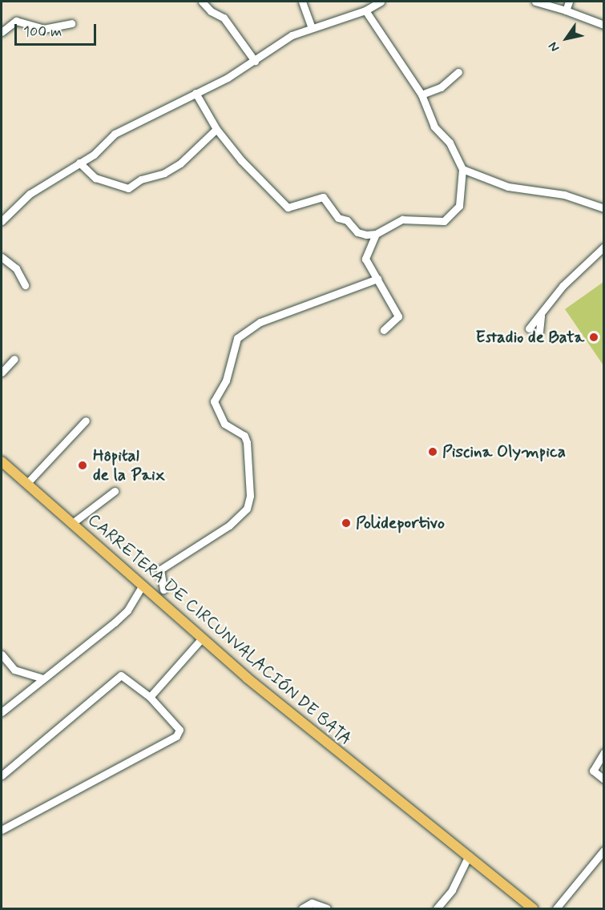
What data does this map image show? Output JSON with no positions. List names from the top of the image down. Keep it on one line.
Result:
{"streets":{"main road":["CARRETERA DE CIRCUNVALACIÓN DE BATA"]},"places":["Estadio de Bata","Piscina Olympica","Hôpital de la Paix","Polideportivo"],"scale_bar":"100 m","north":"bottom left"}
